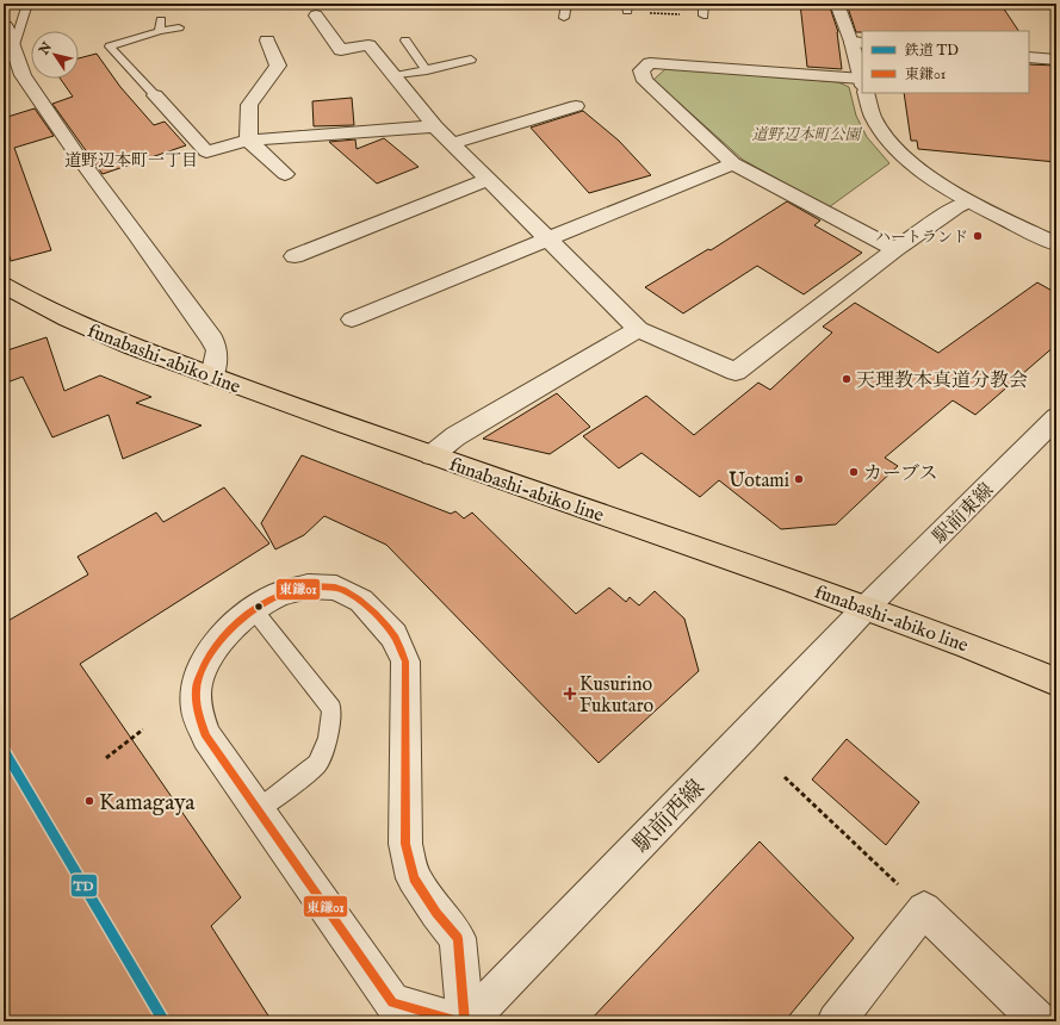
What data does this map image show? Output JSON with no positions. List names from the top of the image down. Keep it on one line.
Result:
{"streets":{"main road":["funabashi-abiko line"],"street":["駅前東線","駅前西線"]},"crossings":[["funabashi-abiko line","駅前東線"],["funabashi-abiko line","駅前西線"],["駅前東線","駅前西線"]],"districts":["道野辺本町一丁目"],"parks":["道野辺本町公園"],"places":{"other":["ハートランド","天理教本真道分教会","カーブス","Uotami","Kamagaya"],"health":["Kusurino Fukutaro"]},"lines":["transit line 東鎌01","rail line TD"],"legend":["鉄道 TD","東鎌01"],"north":"top left"}
